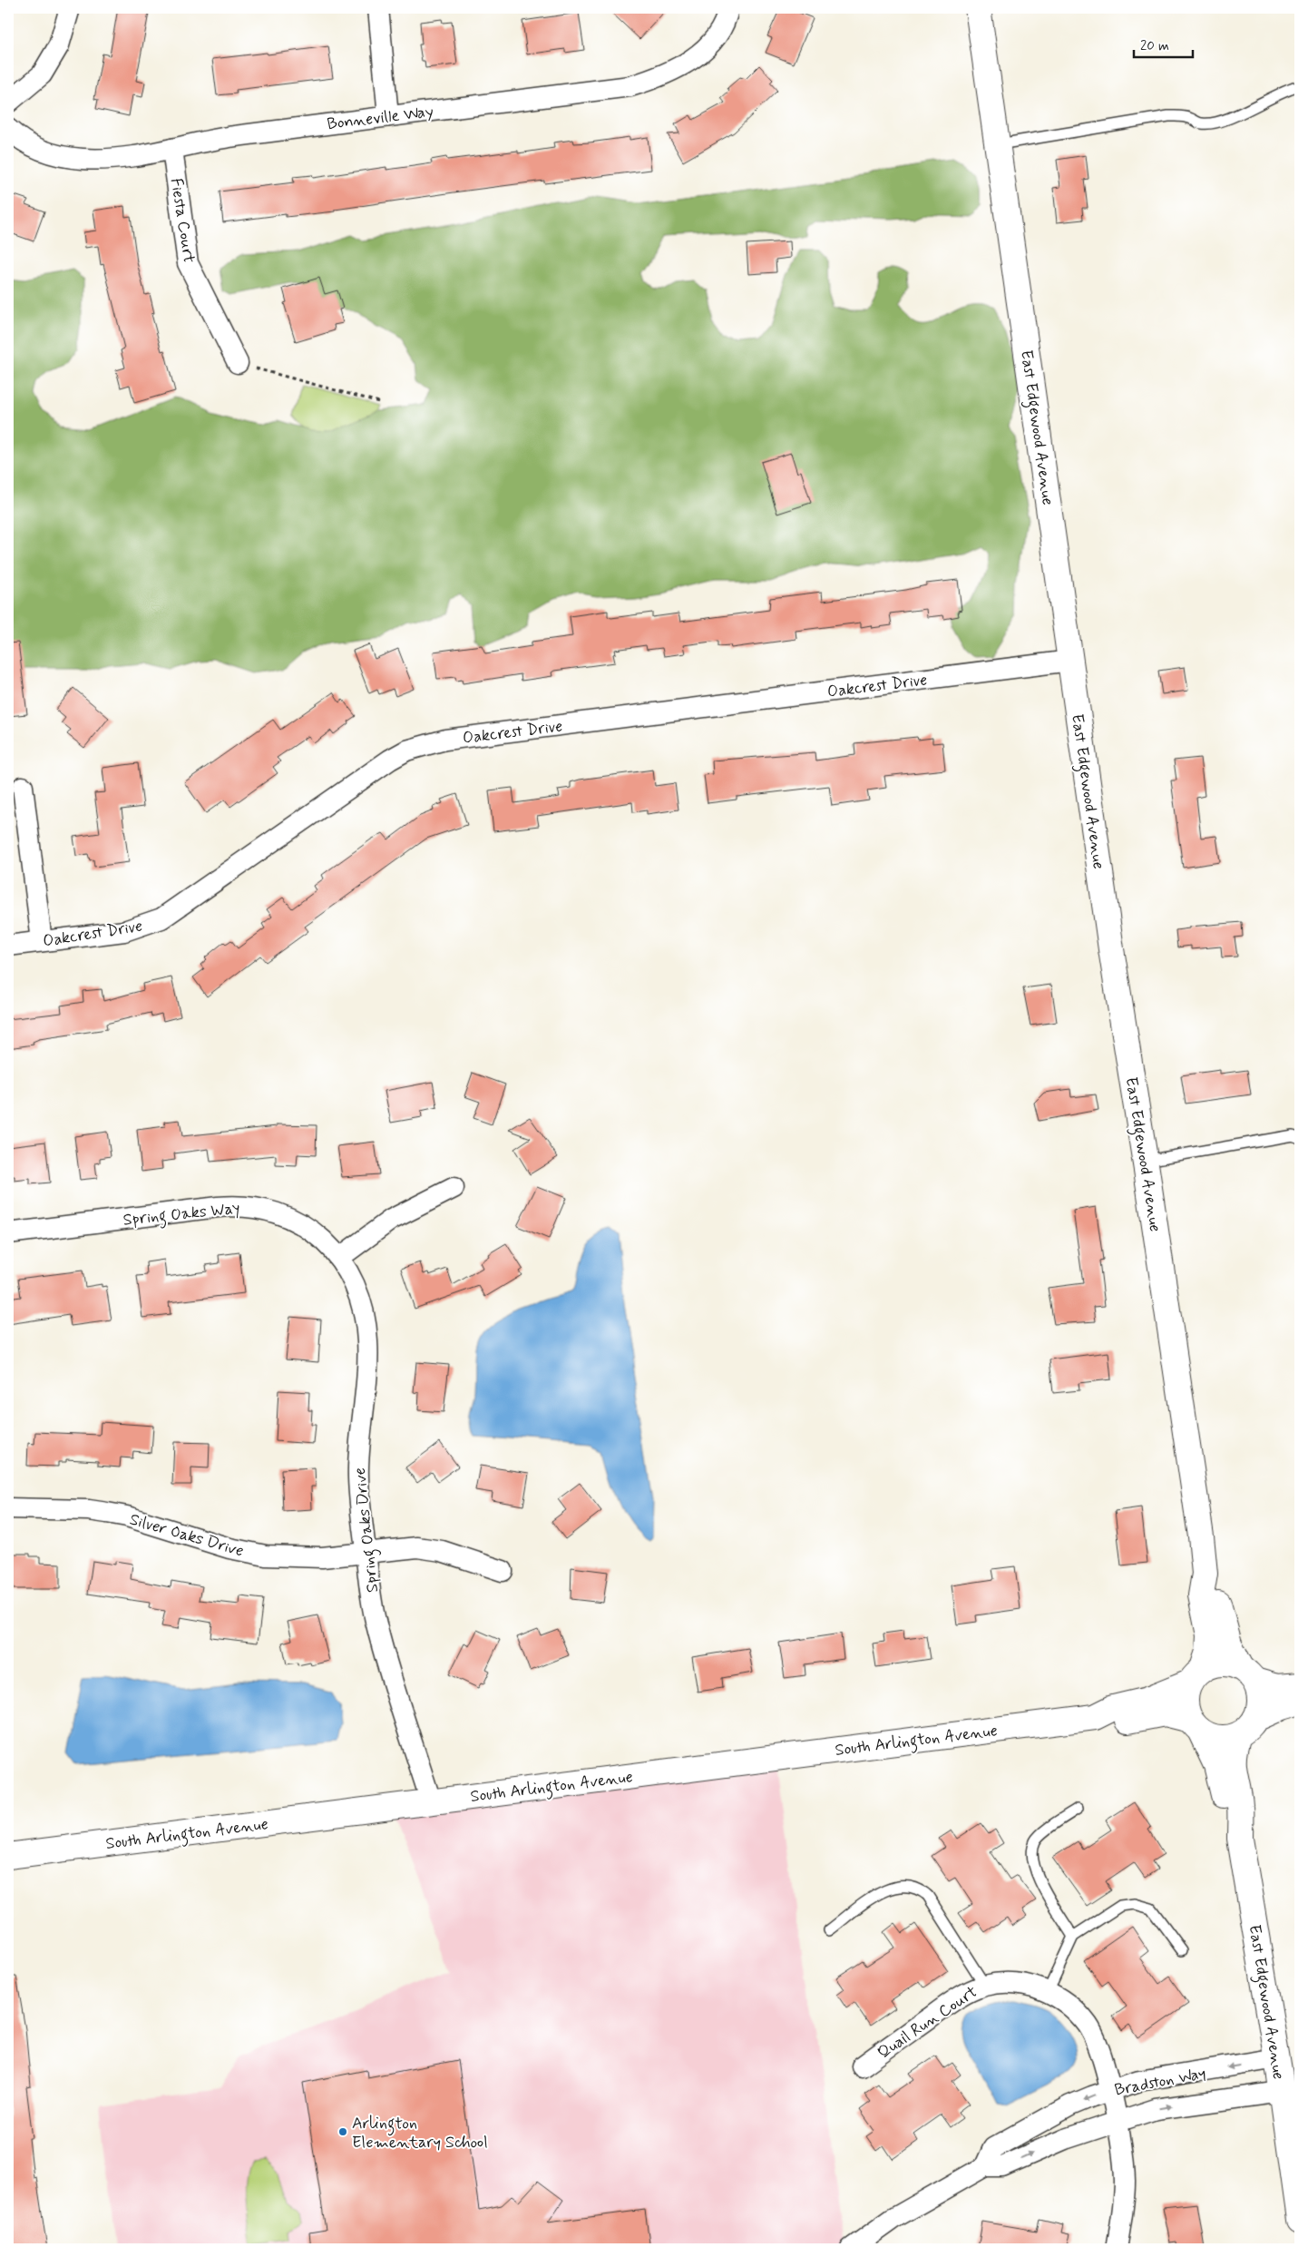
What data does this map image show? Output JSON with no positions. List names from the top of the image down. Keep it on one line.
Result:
{"streets":{"main road":["East Edgewood Avenue","South Arlington Avenue"],"street":["Bonneville Way","Fiesta Court","Oakcrest Drive","Spring Oaks Way","Spring Oaks Drive","Silver Oaks Drive","Quail Run Court","Bradston Way"]},"crossings":[["Bonneville Way","Fiesta Court"],["East Edgewood Avenue","Oakcrest Drive"],["East Edgewood Avenue","Bradston Way"],["Spring Oaks Way","Spring Oaks Drive"],["Spring Oaks Drive","Silver Oaks Drive"],["Spring Oaks Drive","South Arlington Avenue"],["Quail Run Court","Bradston Way"]],"places":["Arlington Elementary School"],"scale_bar":"20 m"}
